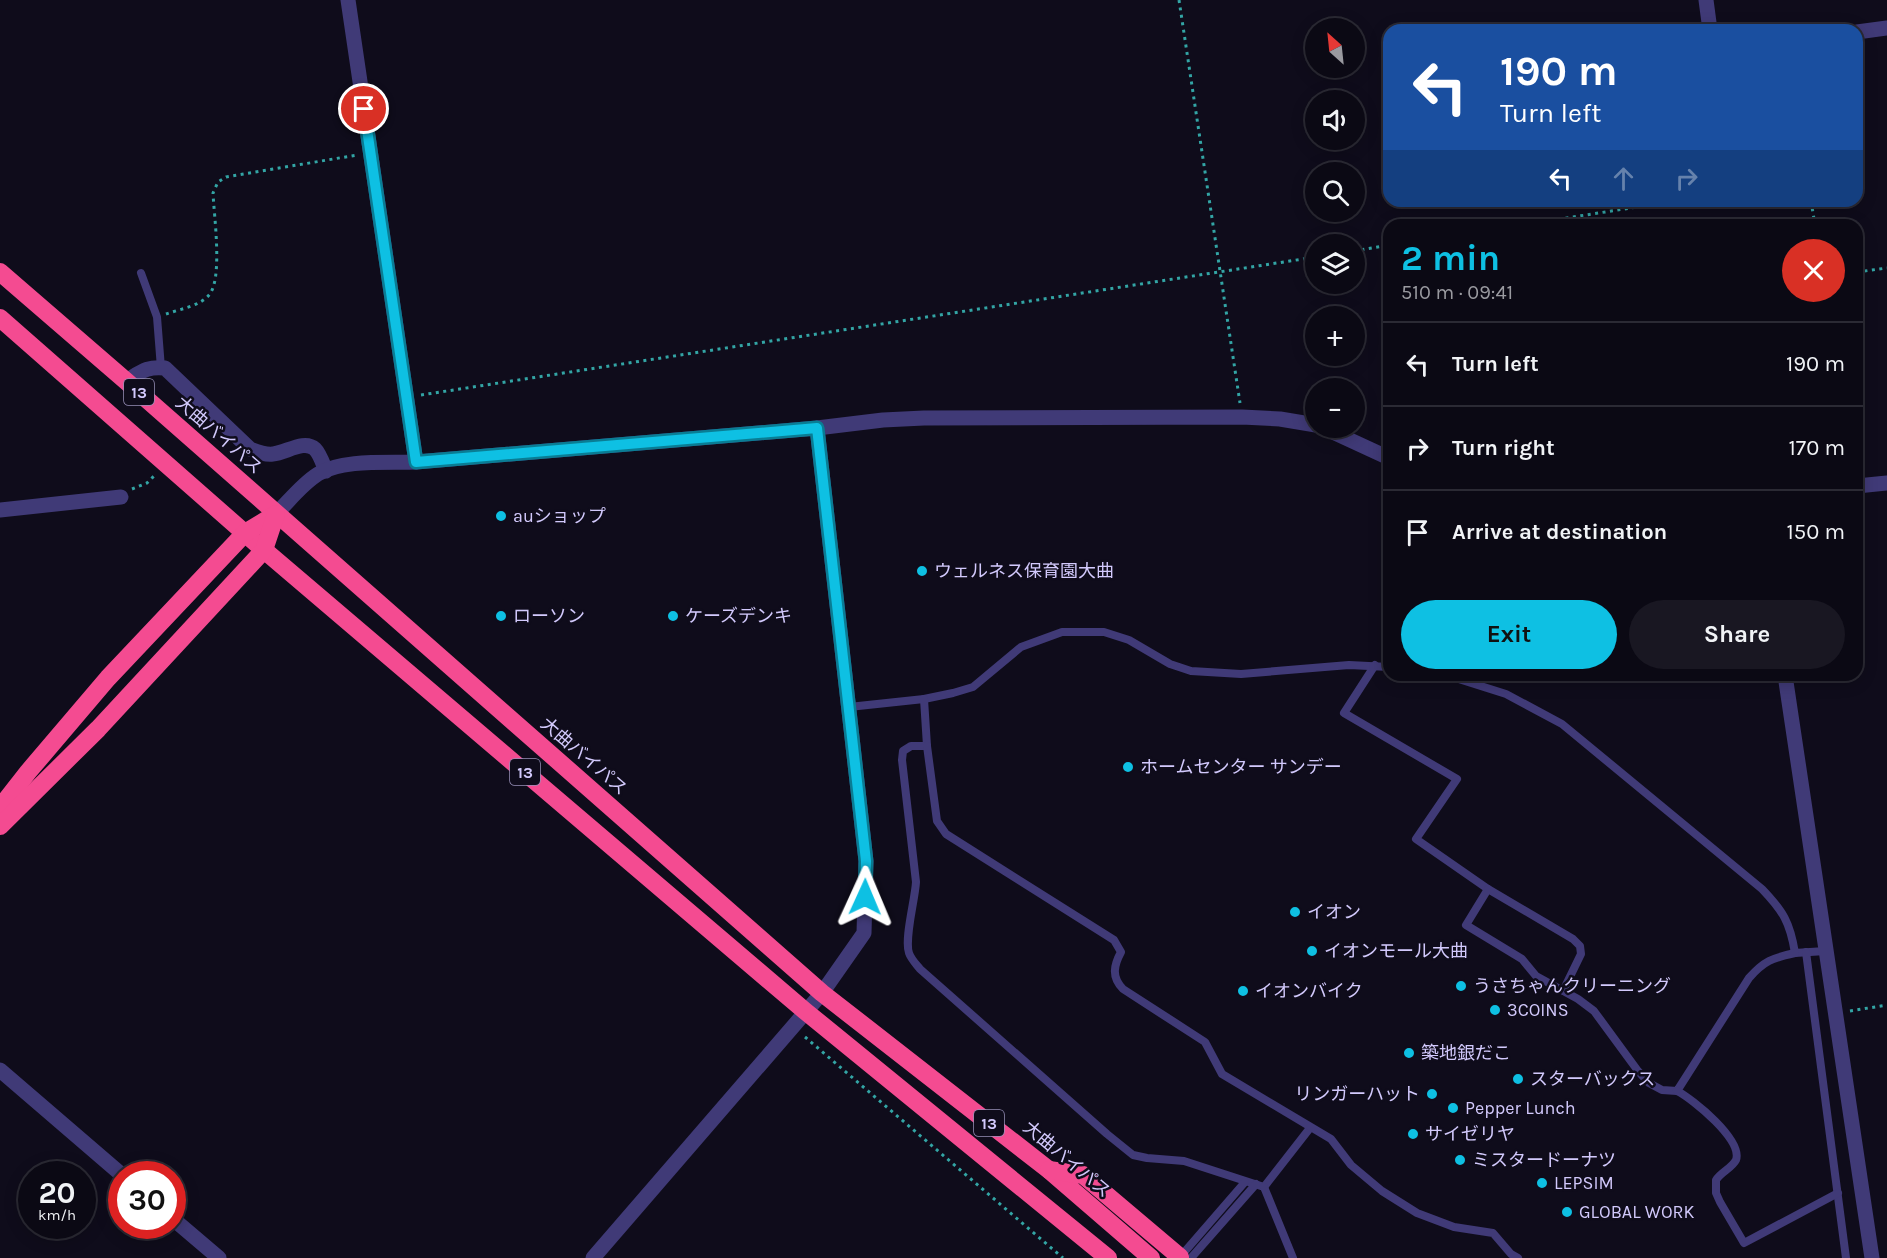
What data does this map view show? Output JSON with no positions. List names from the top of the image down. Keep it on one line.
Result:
{"streets":{"highway":["13","大曲バイパス"]},"places":["auショップ","ウェルネス保育園大曲","ローソン","ケーズデンキ","ホームセンター サンデー","イオン","イオンモール大曲","うさちゃんクリーニング","イオンバイク","3COINS","築地銀だこ","スターバックス","リンガーハット","Pepper Lunch","サイゼリヤ","ミスタードーナツ","LEPSIM","GLOBAL WORK"],"north":"top left","page":{"map_buttons":["+","−"],"turn":["190 m","Turn left"],"heading":["2 min","510 m · 09:41"],"list":[{"name":"Turn left","value":"190 m"},{"name":"Turn right","value":"170 m"},{"name":"Arrive at destination","value":"150 m"}],"buttons":["Exit","Share"],"speed":"20 km/h","limit":"30"}}
